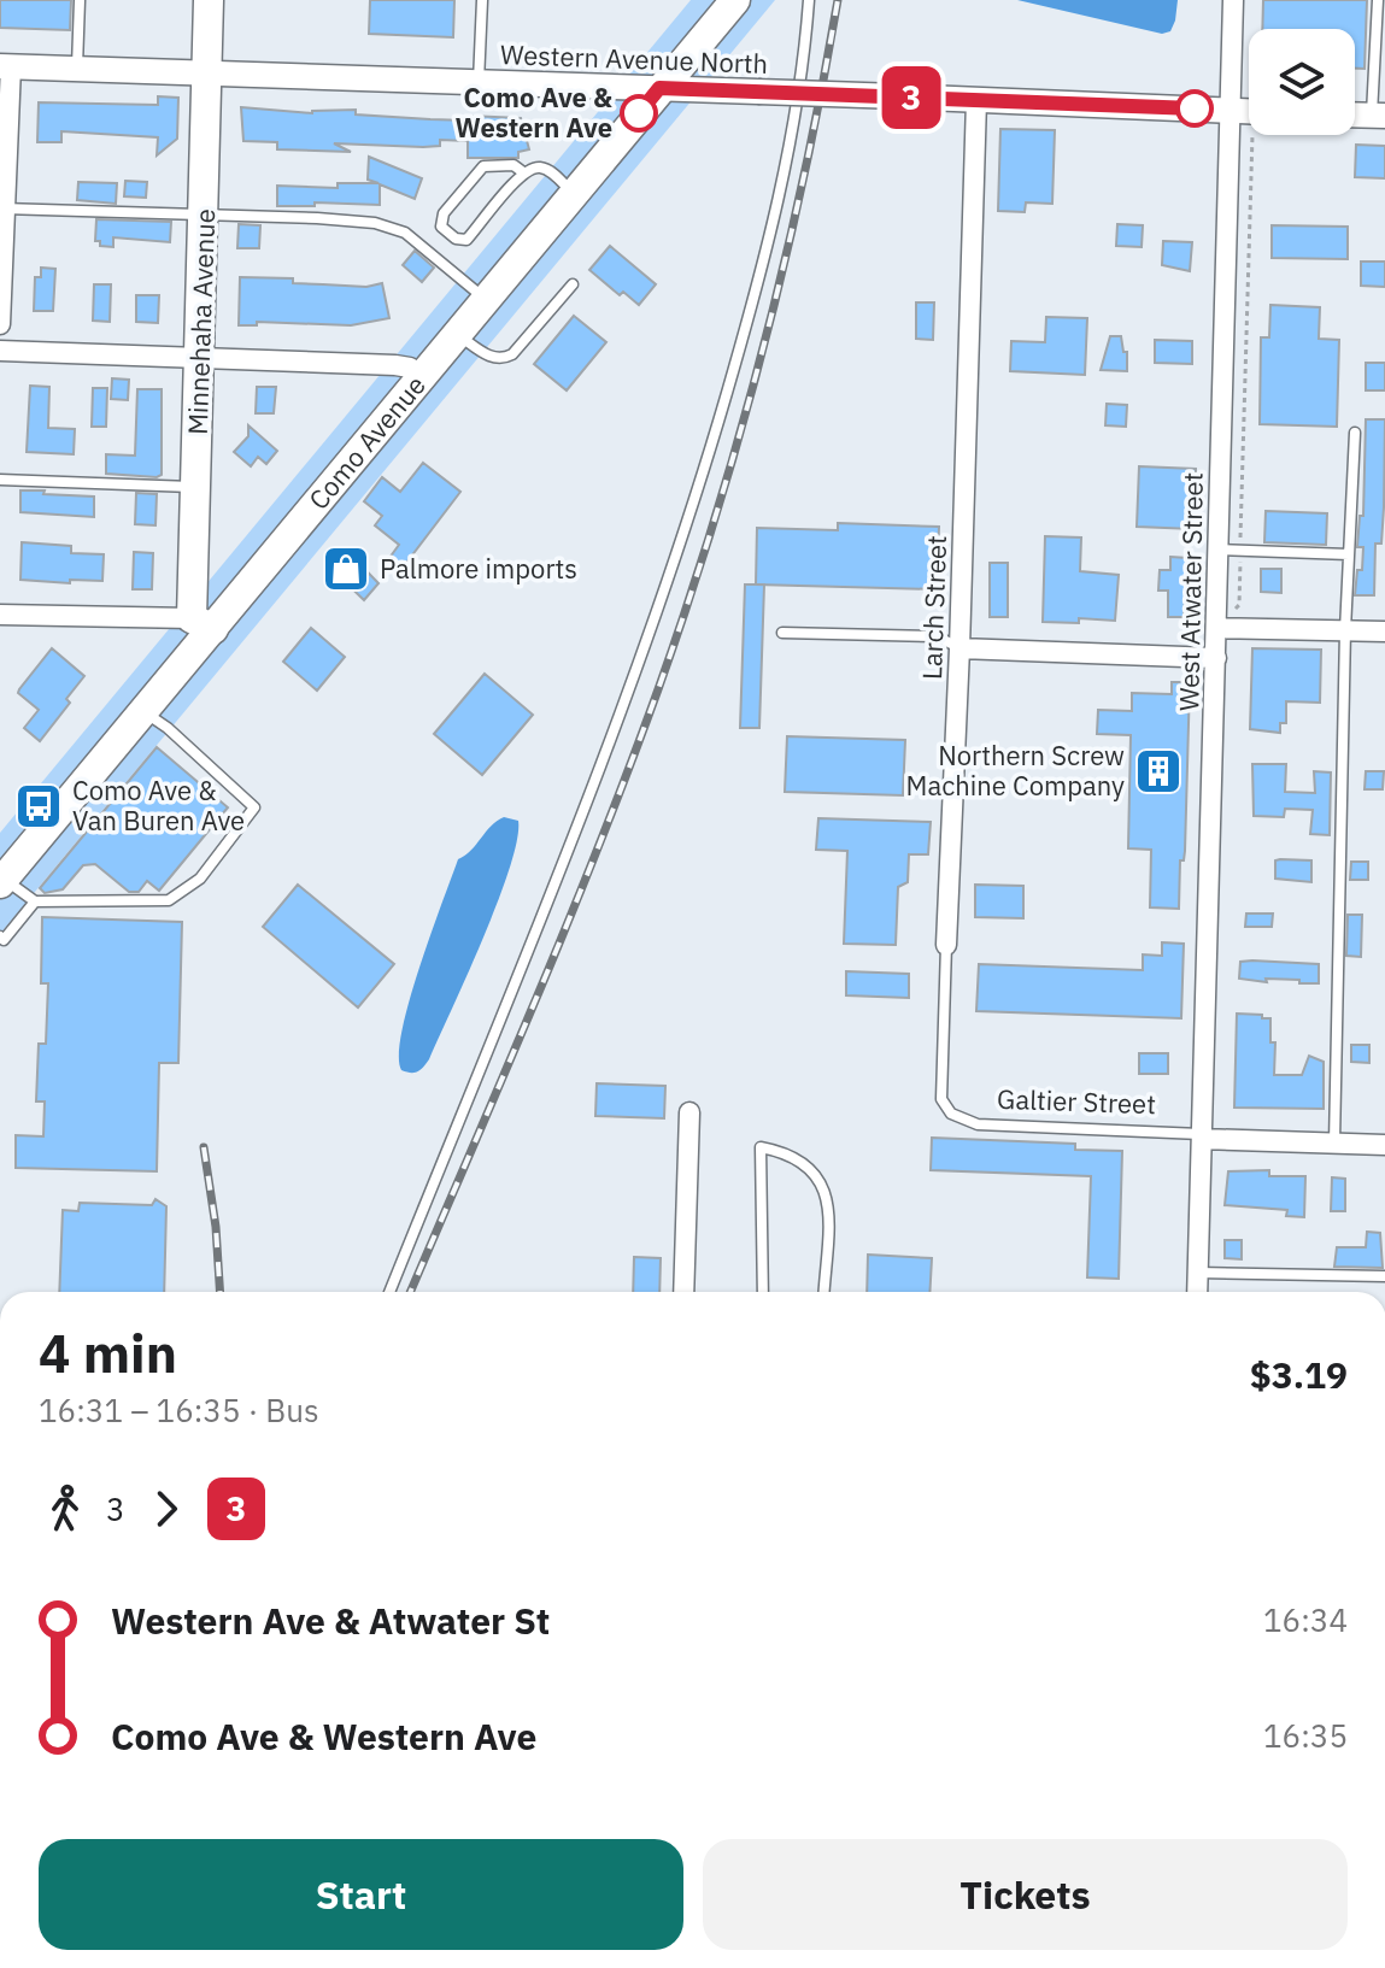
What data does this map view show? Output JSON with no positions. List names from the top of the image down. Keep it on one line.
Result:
{"streets":{"main road":["Minnehaha Avenue","Como Avenue"],"street":["Western Avenue North","West Atwater Street","Larch Street","Galtier Street"]},"crossings":[["Western Avenue North","Minnehaha Avenue"],["Western Avenue North","Como Avenue"],["Western Avenue North","West Atwater Street"],["Western Avenue North","Larch Street"],["Minnehaha Avenue","Como Avenue"],["West Atwater Street","Galtier Street"],["Larch Street","Galtier Street"]],"places":{"other":["Como Ave & Western Ave"],"shop":["Palmore imports"],"building":["Northern Screw Machine Company"],"bus stop":["Como Ave & Van Buren Ave"]},"lines":["bus line 3"],"page":{"on_map":"3","heading":["4 min","16:31 – 16:35 · Bus","$3.19"],"legs":["3","3"],"list":[{"name":"Western Ave & Atwater St","value":"16:34"},{"name":"Como Ave & Western Ave","value":"16:35"}],"buttons":["Start","Tickets"]}}
